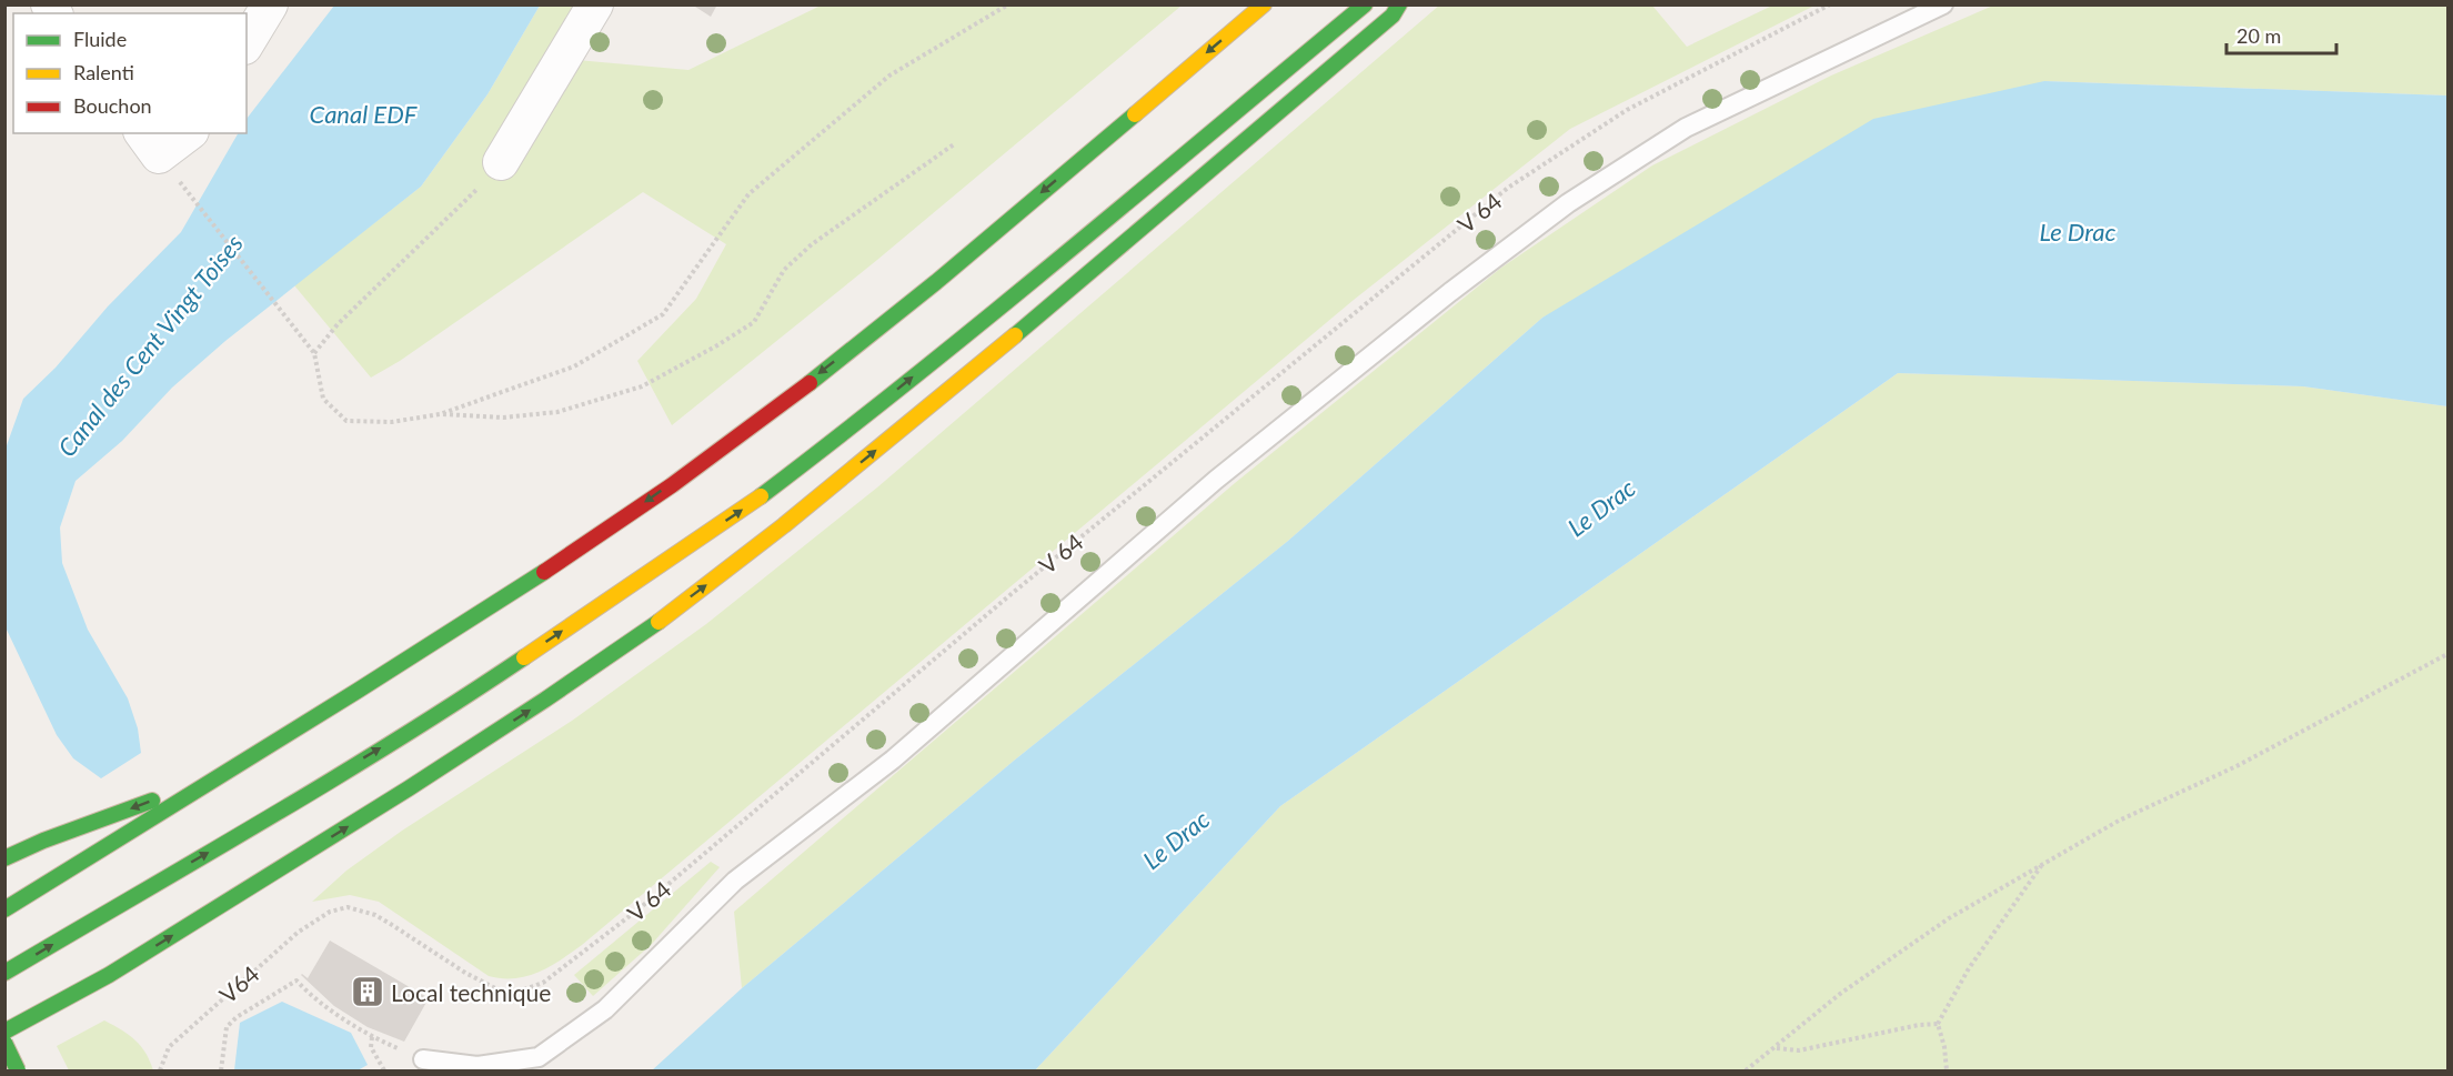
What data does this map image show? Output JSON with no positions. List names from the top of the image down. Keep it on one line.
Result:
{"streets":{"path":["V 64","V64"]},"crossings":[["V 64","V64"]],"water":["Canal EDF","Le Drac","Canal des Cent Vingt Toises"],"places":{"building":["Local technique"]},"legend":["Fluide","Ralenti","Bouchon"],"scale_bar":"20 m"}
